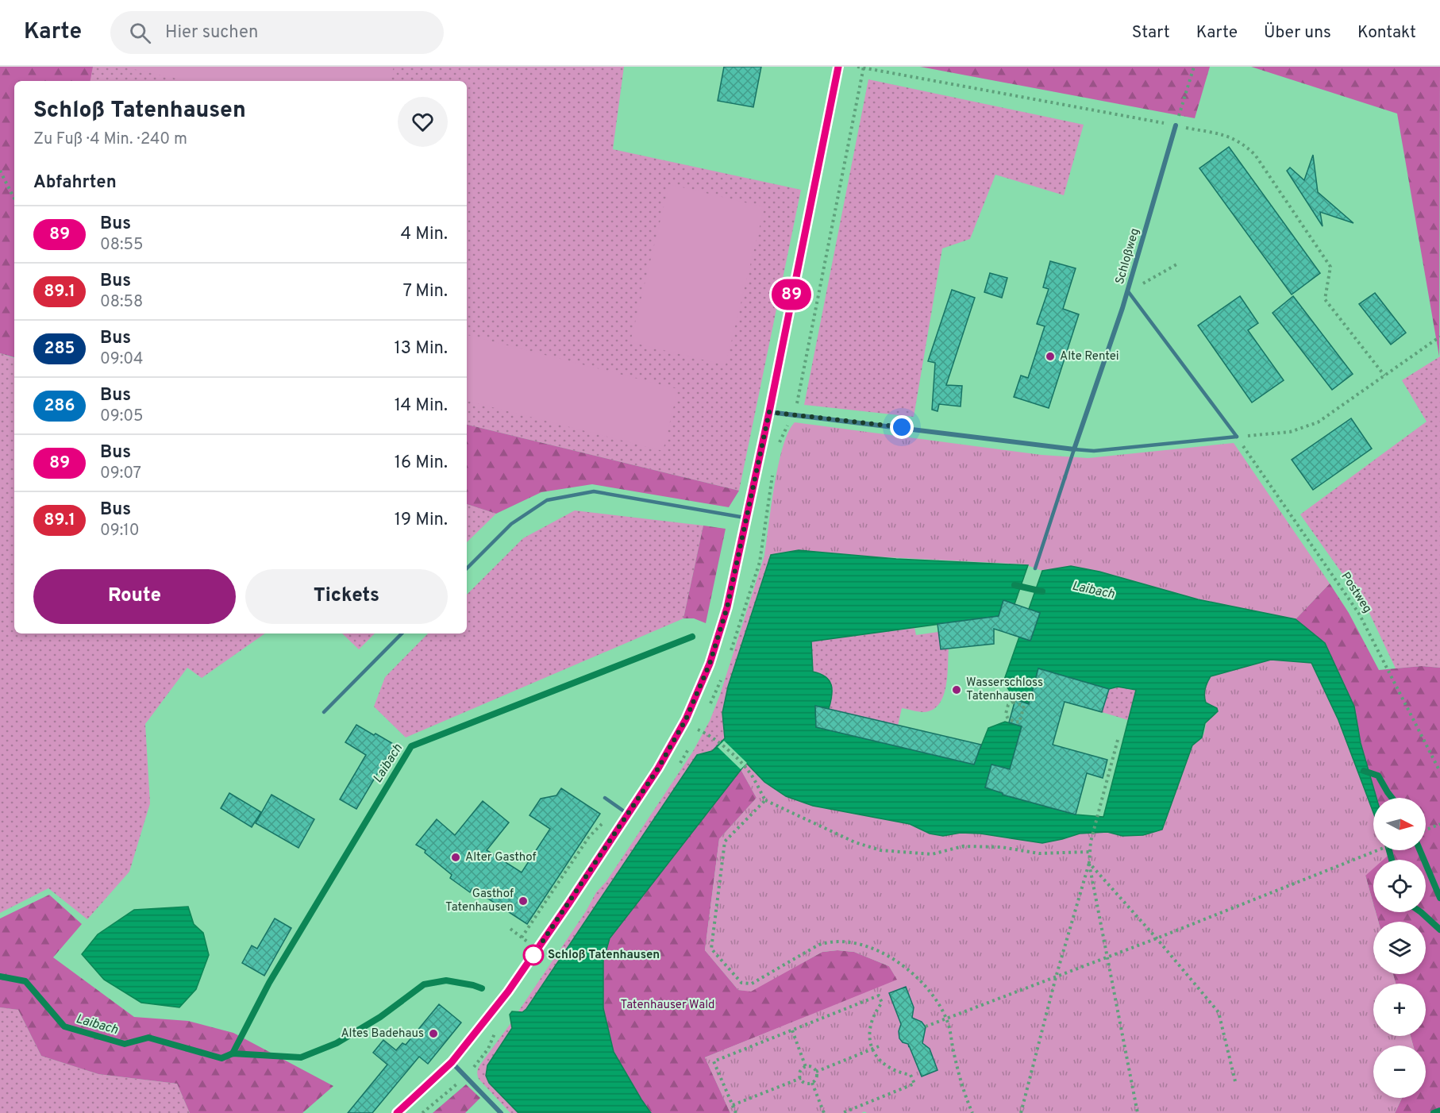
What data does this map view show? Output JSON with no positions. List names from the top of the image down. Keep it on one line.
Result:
{"streets":{"street":["Schloßweg"],"path":["Postweg"]},"water":["Laibach"],"parks":["Tatenhauser Wald"],"places":["Alte Rentei","Wasserschloss Tatenhausen","Alter Gasthof","Gasthof Tatenhausen","Schloß Tatenhausen","Altes Badehaus"],"lines":["bus line 89"],"north":"right","page":{"header":"Karte","search":"Hier suchen","nav":["Start","Karte","Über uns","Kontakt"],"on_map":"89","heading":[["Schloß Tatenhausen","Zu Fuß · 4 Min. · 240 m"],"Abfahrten"],"list":[{"mark":"89","name":"Bus","note":"08:55","value":"4 Min."},{"mark":"89.1","name":"Bus","note":"08:58","value":"7 Min."},{"mark":"285","name":"Bus","note":"09:04","value":"13 Min."},{"mark":"286","name":"Bus","note":"09:05","value":"14 Min."},{"mark":"89","name":"Bus","note":"09:07","value":"16 Min."},{"mark":"89.1","name":"Bus","note":"09:10","value":"19 Min."}],"buttons":["Route","Tickets"],"map_buttons":["+","−"]}}
